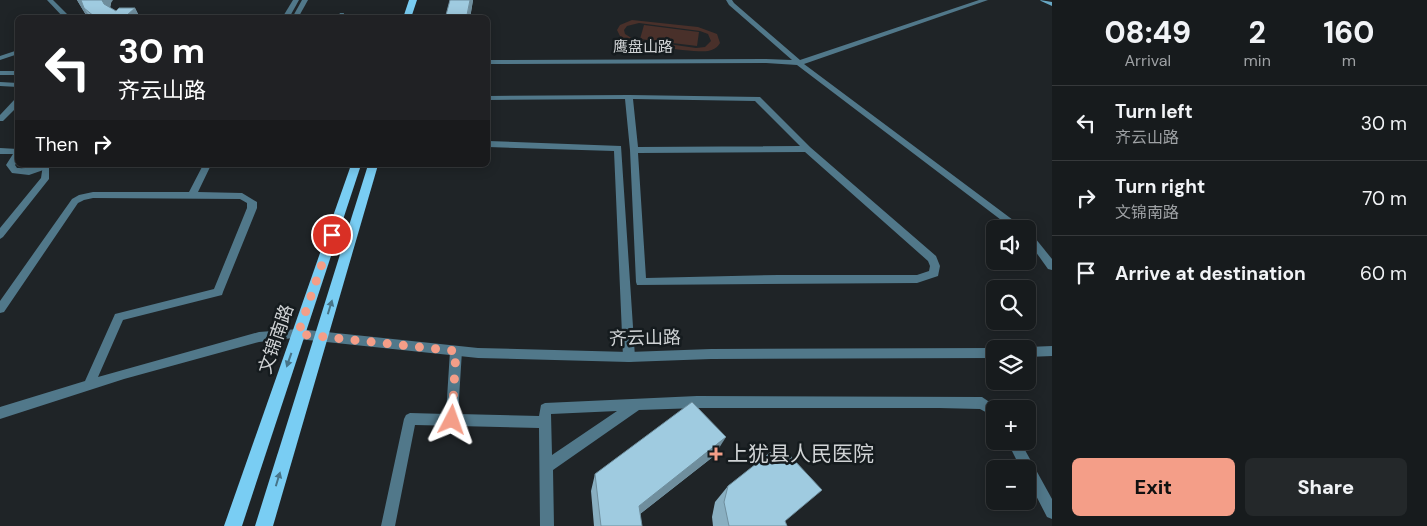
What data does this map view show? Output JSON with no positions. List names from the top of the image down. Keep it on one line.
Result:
{"streets":{"main road":["文锦南路"],"street":["鹰盘山路","齐云山路"]},"crossings":[["齐云山路","文锦南路"]],"places":{"health":["上犹县人民医院"]},"page":{"eta":["08:49","Arrival","2","min","160","m"],"turn":["30 m","齐云山路"],"list":[{"name":"Turn left","note":"齐云山路","value":"30 m"},{"name":"Turn right","note":"文锦南路","value":"70 m"},{"name":"Arrive at destination","value":"60 m"}],"then":"Then","map_buttons":["+","−"],"buttons":["Exit","Share"]}}
